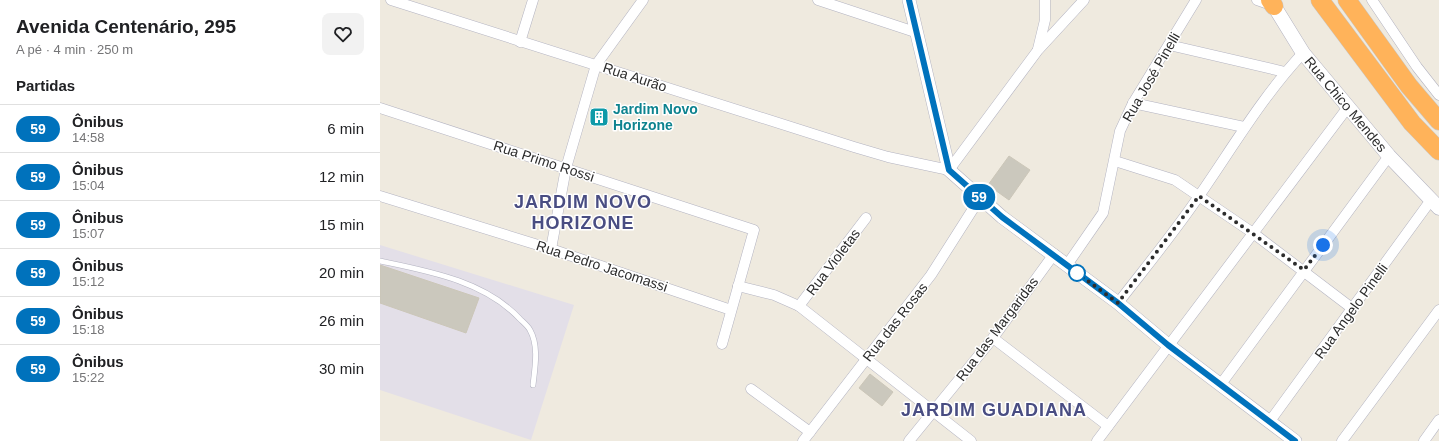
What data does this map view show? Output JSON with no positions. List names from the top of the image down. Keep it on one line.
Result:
{"streets":{"main road":["Rua Chico Mendes"],"street":["Rua Aurão","Rua José Pinelli","Rua Primo Rossi","Rua Violetas","Rua Pedro Jacomassi","Rua Angelo Pinelli","Rua das Rosas","Rua das Margaridas"]},"crossings":[["Rua Chico Mendes","Rua Angelo Pinelli"]],"districts":["JARDIM NOVO HORIZONE","JARDIM GUADIANA"],"places":{"building":["Jardim Novo Horizone"]},"lines":["bus line 59"],"page":{"heading":[["Avenida Centenário, 295","A pé · 4 min · 250 m"],"Partidas"],"on_map":"59","list":[{"mark":"59","name":"Ônibus","note":"14:58","value":"6 min"},{"mark":"59","name":"Ônibus","note":"15:04","value":"12 min"},{"mark":"59","name":"Ônibus","note":"15:07","value":"15 min"},{"mark":"59","name":"Ônibus","note":"15:12","value":"20 min"},{"mark":"59","name":"Ônibus","note":"15:18","value":"26 min"},{"mark":"59","name":"Ônibus","note":"15:22","value":"30 min"}]}}
